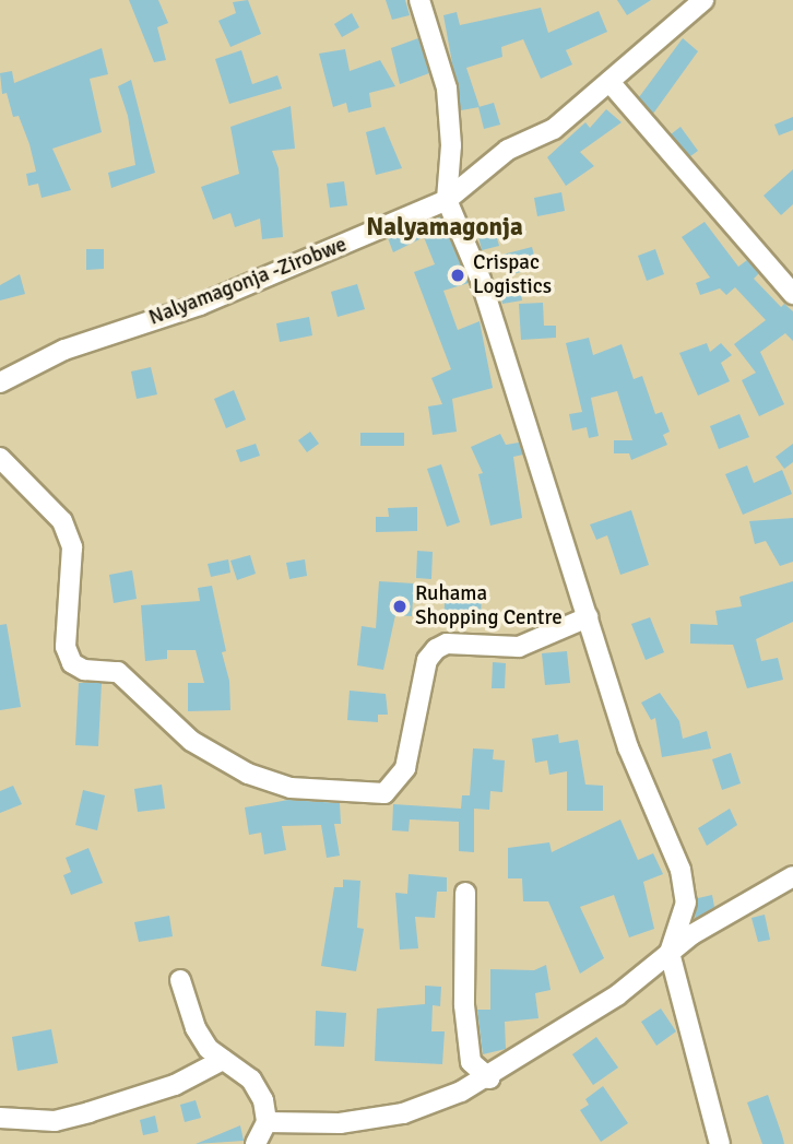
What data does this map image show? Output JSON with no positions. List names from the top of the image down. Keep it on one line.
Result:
{"streets":{"street":["Nalyamagonja -Zirobwe"]},"districts":["Nalyamagonja"],"places":["Crispac Logistics","Ruhama Shopping Centre"]}
